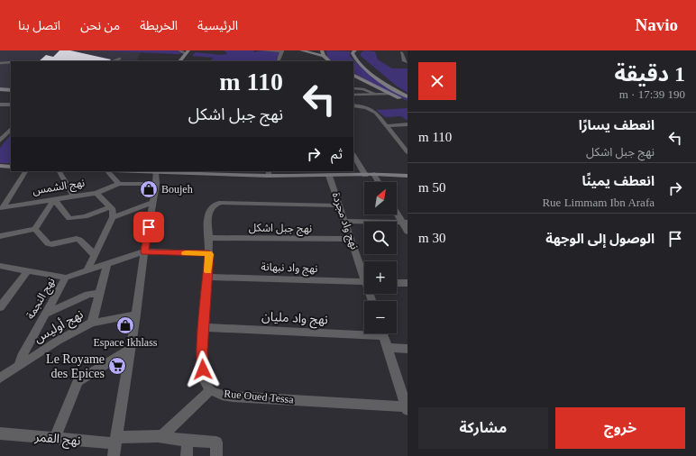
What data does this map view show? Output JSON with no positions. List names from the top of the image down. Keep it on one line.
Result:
{"streets":{"street":["نهج الشمس","نهج واد مجردة","نهج جبل اشكل","نهج واد نبهانة","نهج النجمة","نهج واد مليان","نهج أوليس","Rue Oued Tessa","نهج القمر"]},"crossings":[["نهج واد مجردة","نهج جبل اشكل"],["نهج واد مجردة","Rue Oued Tessa"],["نهج جبل اشكل","Rue Oued Tessa"],["نهج واد نبهانة","Rue Oued Tessa"],["نهج النجمة","نهج أوليس"],["نهج واد مليان","Rue Oued Tessa"]],"places":{"shop":["Boujeh","Espace Ikhlass"],"supermarket":["Le Royame des Epices"]},"north":"top right","page":{"header":"Navio","nav":["الرئيسية","الخريطة","من نحن","اتصل بنا"],"heading":["1 دقيقة","190 m · 17:39"],"turn":["110 m","نهج جبل اشكل"],"list":[{"name":"انعطف يسارًا","note":"نهج جبل اشكل","value":"110 m"},{"name":"انعطف يمينًا","note":"Rue Limmam Ibn Arafa","value":"50 m"},{"name":"الوصول إلى الوجهة","value":"30 m"}],"then":"ثم","map_buttons":["+","−"],"buttons":["خروج","مشاركة"]}}
